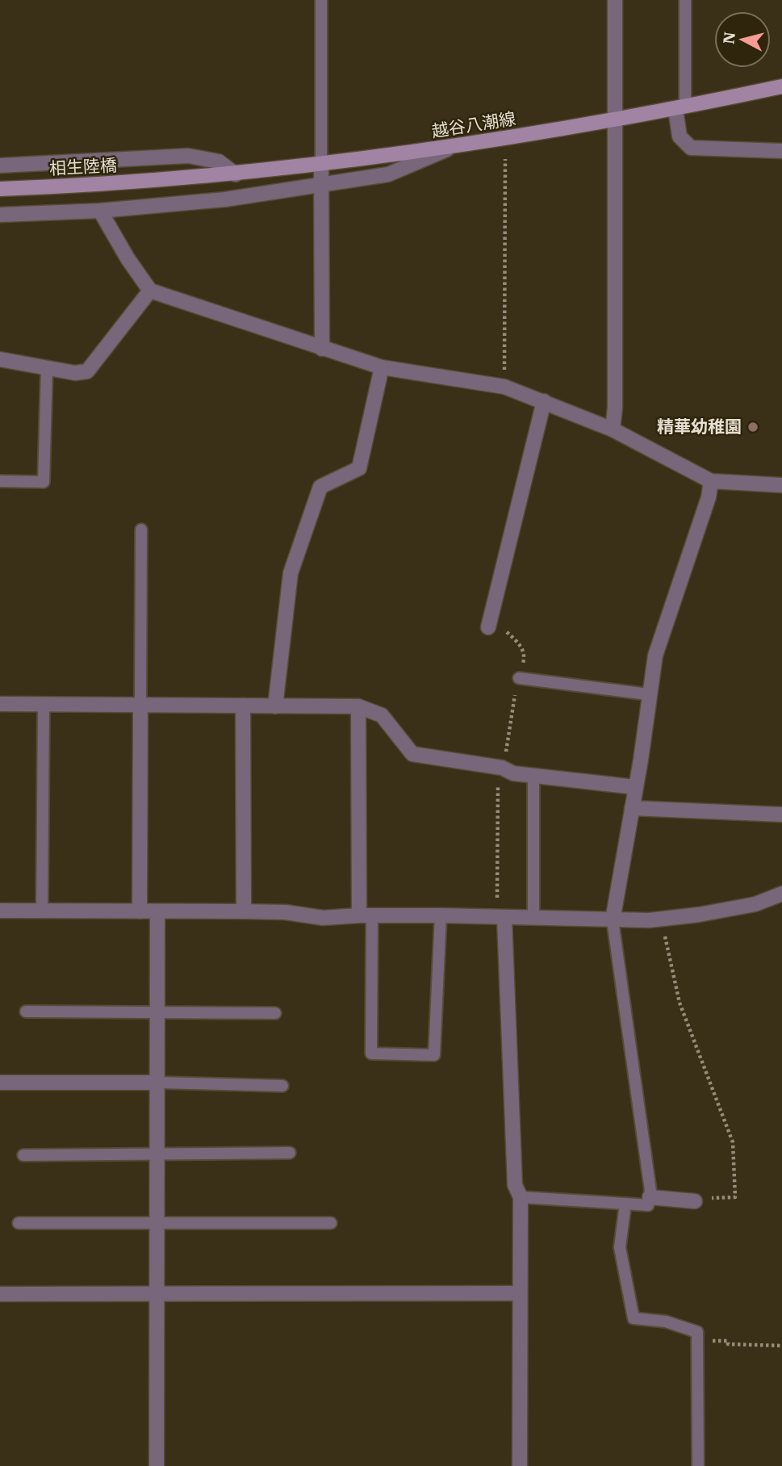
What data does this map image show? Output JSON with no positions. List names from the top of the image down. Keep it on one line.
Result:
{"streets":{"main road":["越谷八潮線","相生陸橋"]},"crossings":[["越谷八潮線","相生陸橋"]],"places":["精華幼稚園"],"north":"left"}
